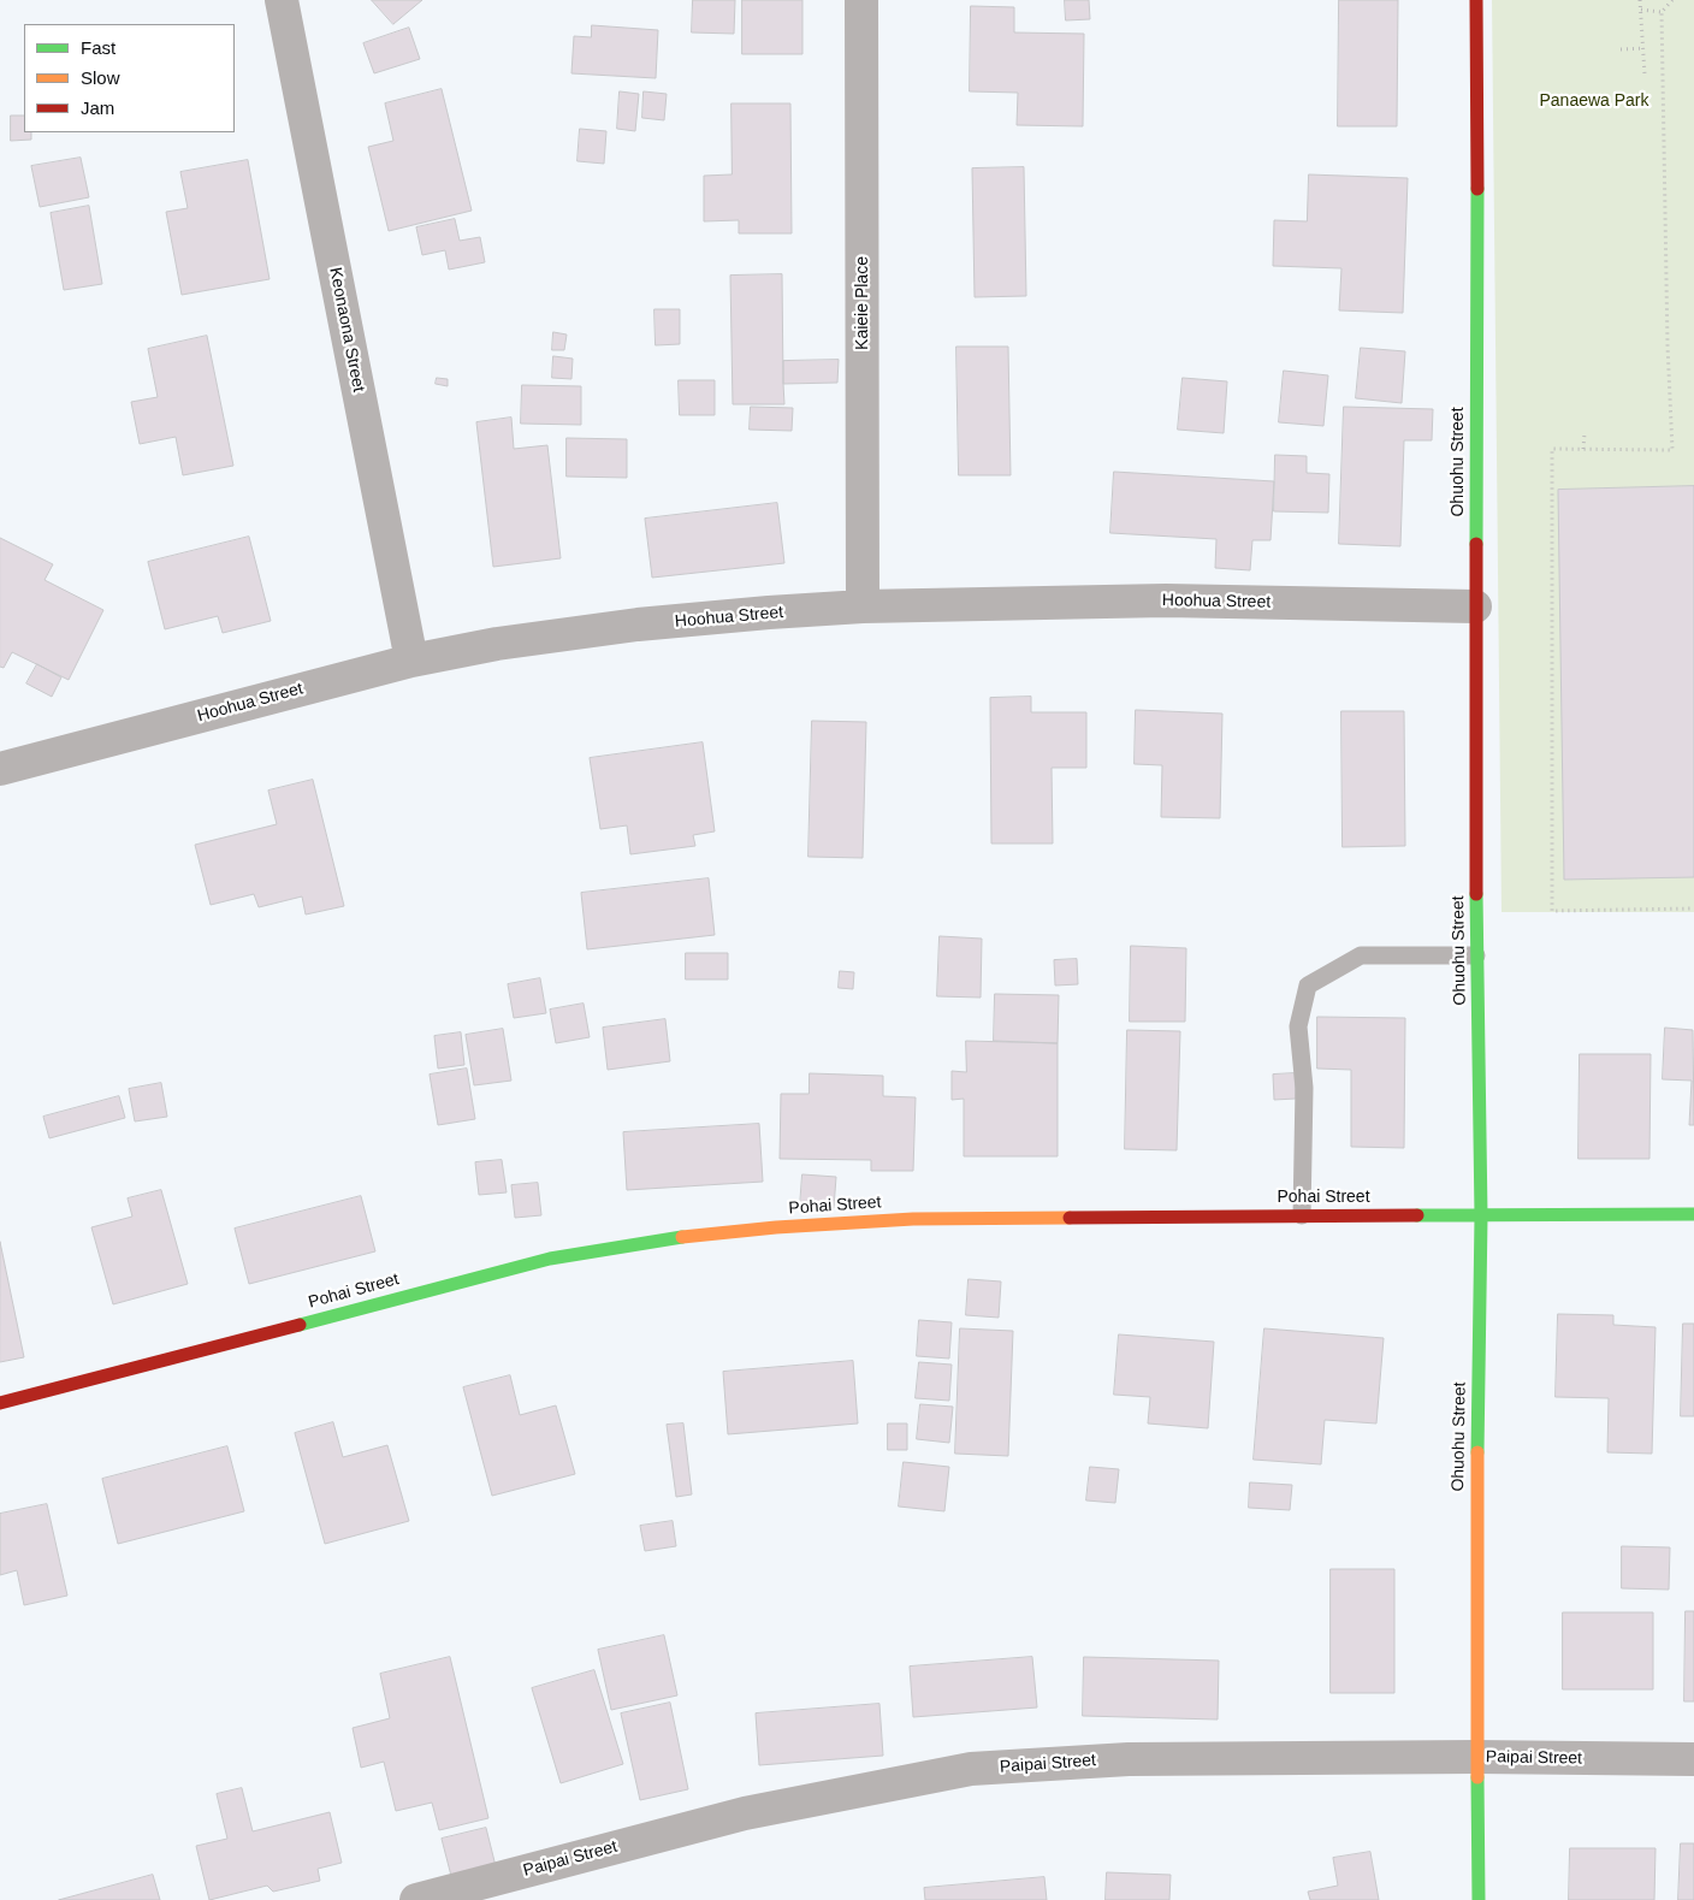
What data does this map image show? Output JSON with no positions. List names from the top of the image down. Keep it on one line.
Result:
{"streets":{"street":["Kaieie Place","Keonaona Street","Ohuohu Street","Hoohua Street","Pohai Street","Paipai Street"]},"crossings":[["Kaieie Place","Hoohua Street"],["Keonaona Street","Hoohua Street"],["Ohuohu Street","Hoohua Street"],["Ohuohu Street","Pohai Street"],["Ohuohu Street","Paipai Street"]],"parks":["Panaewa Park"],"legend":["Fast","Slow","Jam"]}
